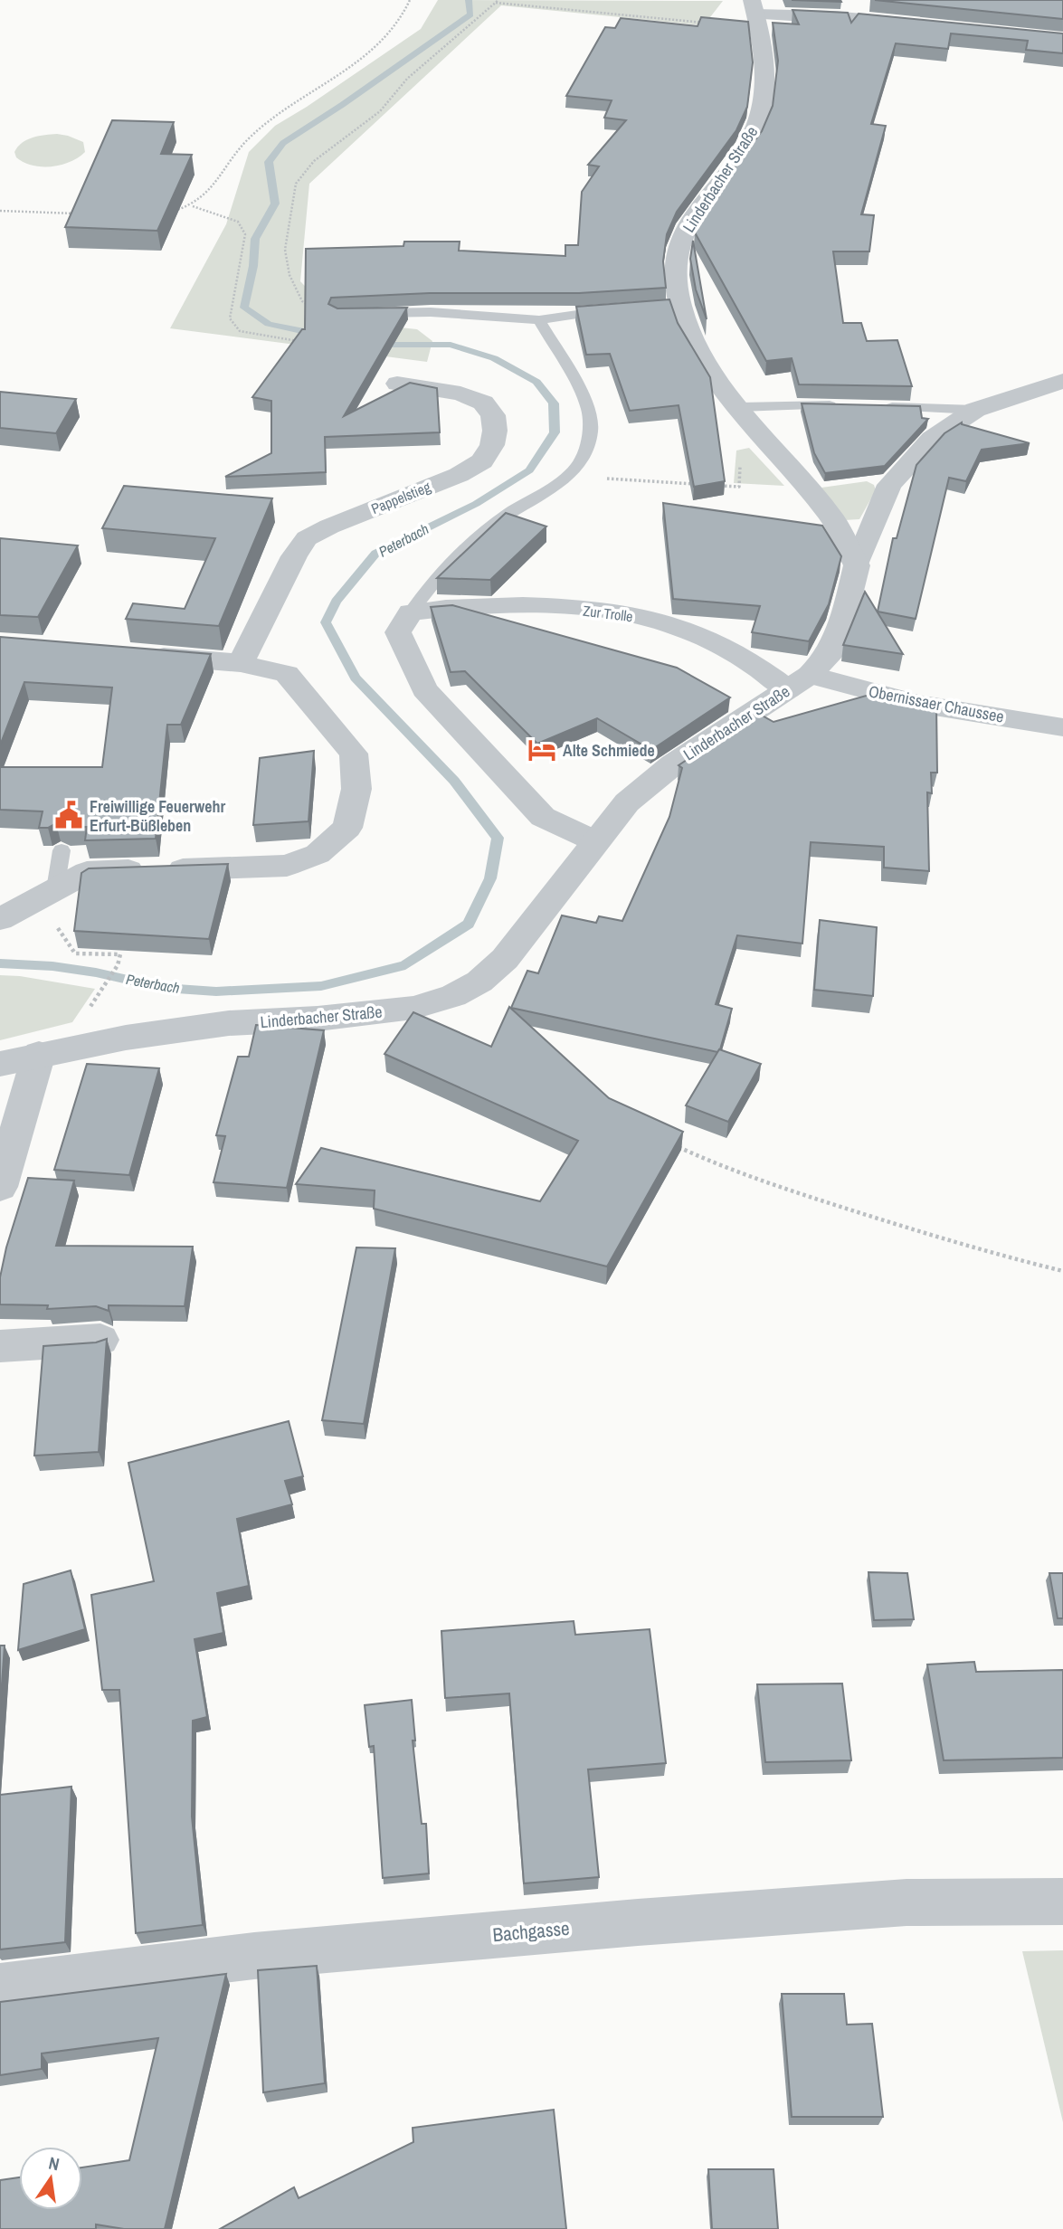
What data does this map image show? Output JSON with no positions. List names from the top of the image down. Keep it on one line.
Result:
{"streets":{"street":["Linderbacher Straße","Pappelstieg","Zur Trolle","Obernissaer Chaussee","Bachgasse"]},"crossings":[["Linderbacher Straße","Zur Trolle"],["Linderbacher Straße","Obernissaer Chaussee"],["Zur Trolle","Obernissaer Chaussee"]],"water":["Peterbach"],"places":{"hotel":["Alte Schmiede"],"public building":["Freiwillige Feuerwehr Erfurt-Büßleben"]},"north":"top"}
